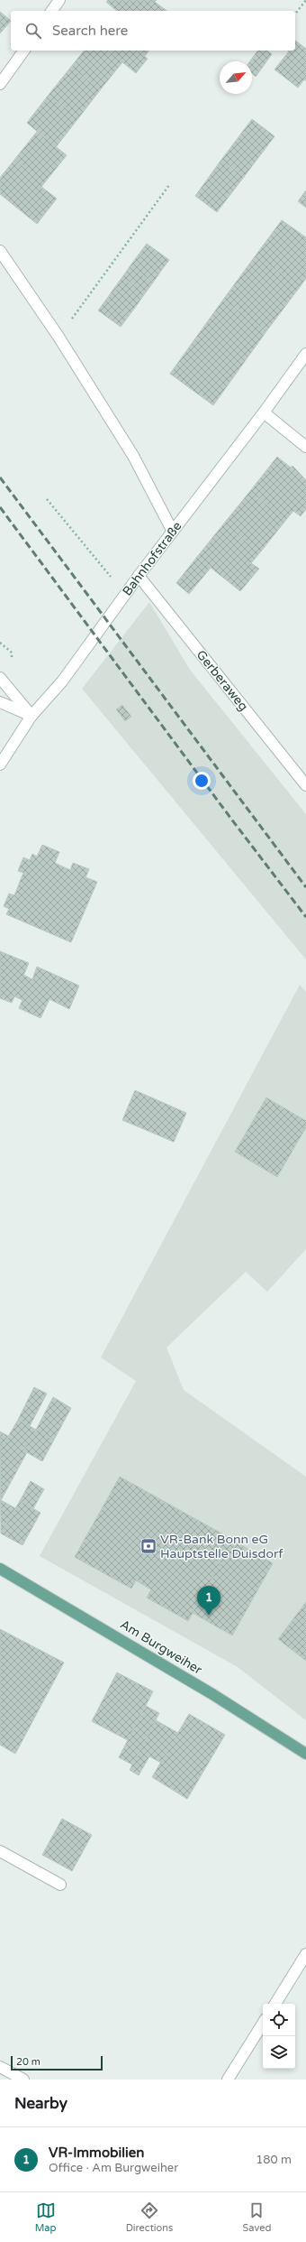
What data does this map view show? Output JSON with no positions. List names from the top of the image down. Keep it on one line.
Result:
{"streets":{"main road":["Am Burgweiher"],"street":["Bahnhofstraße","Gerberaweg"]},"crossings":[["Bahnhofstraße","Gerberaweg"]],"places":{"bank":["VR-Bank Bonn eG Hauptstelle Duisdorf"]},"scale_bar":"20 m","north":"top right","page":{"search":"Search here","pins":"1","scale":"20 m","heading":"Nearby","list":[{"mark":"1","name":"VR-Immobilien","note":"Office · Am Burgweiher","value":"180 m"}],"nav":["Map","Directions","Saved"]}}
